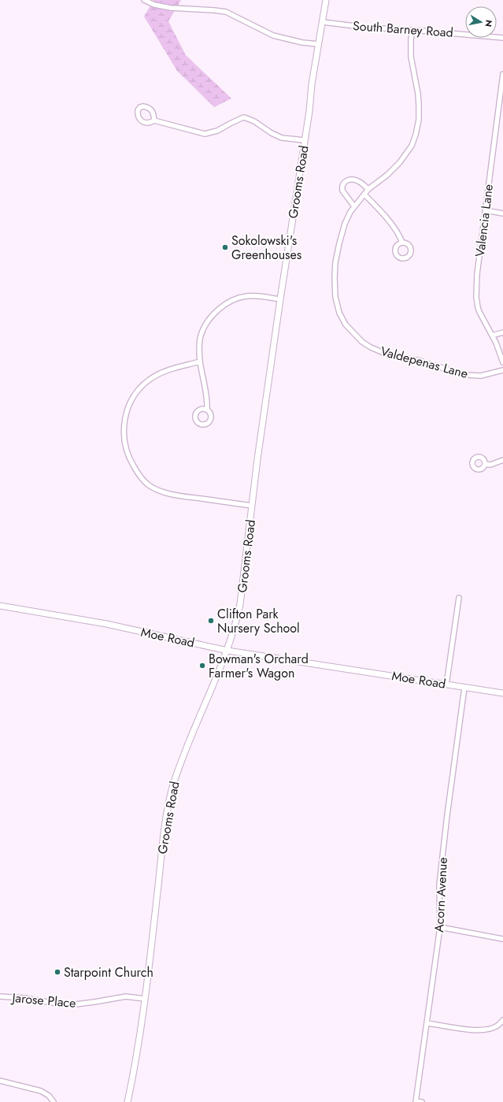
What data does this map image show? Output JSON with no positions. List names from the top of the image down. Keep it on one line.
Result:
{"streets":{"street":["South Barney Road","Grooms Road","Valencia Lane","Valdepenas Lane","Moe Road","Acorn Avenue","Jarose Place"]},"crossings":[["South Barney Road","Grooms Road"],["South Barney Road","Valdepenas Lane"],["Grooms Road","Moe Road"],["Grooms Road","Jarose Place"],["Moe Road","Acorn Avenue"]],"places":["Sokolowski's Greenhouses","Clifton Park Nursery School","Bowman's Orchard Farmer's Wagon","Starpoint Church"],"north":"right"}
